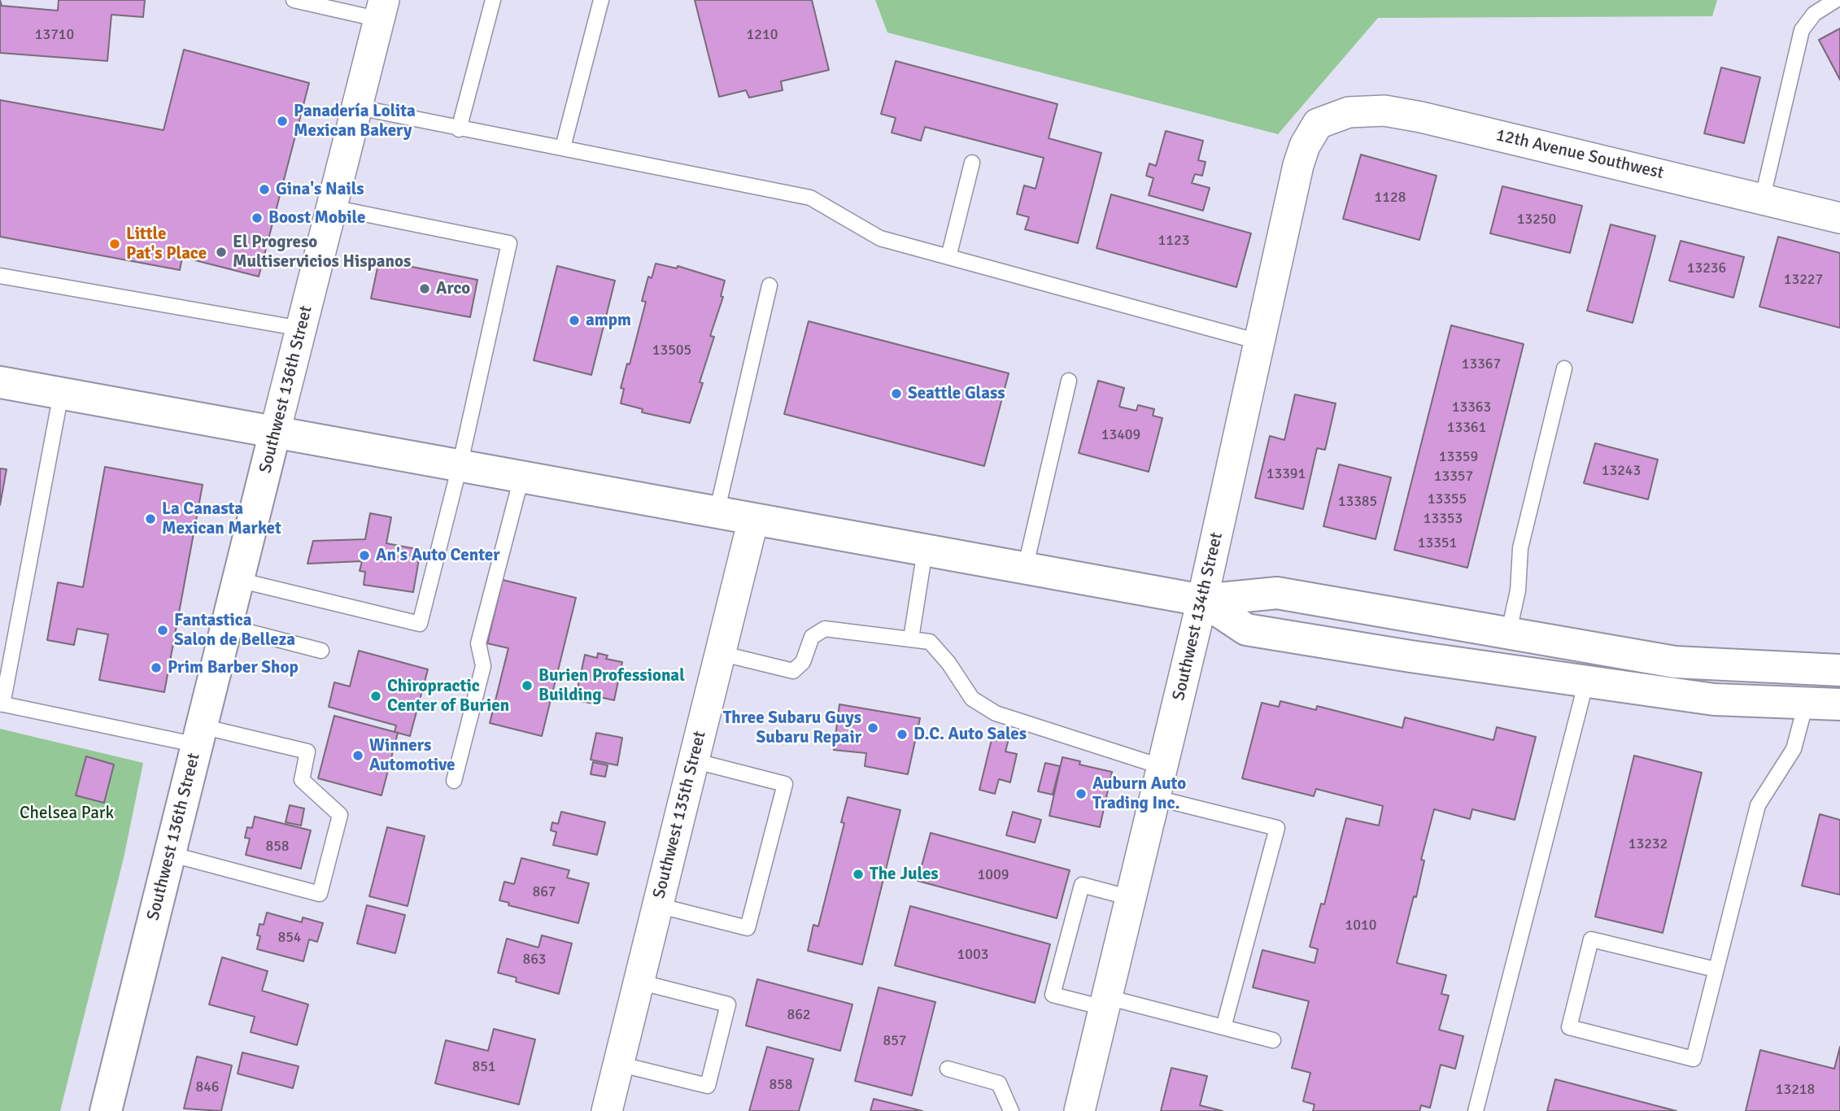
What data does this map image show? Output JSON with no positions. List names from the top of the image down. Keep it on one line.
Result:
{"streets":{"main road":["Southwest 136th Street"],"street":["12th Avenue Southwest","Southwest 134th Street","Southwest 135th Street"]},"crossings":[["12th Avenue Southwest","Southwest 134th Street"]],"parks":["Chelsea Park"],"places":["Panadería Lolita Mexican Bakery","Gina's Nails","Boost Mobile","Little Pat's Place","El Progreso Multiservicios Hispanos","Arco","ampm","Seattle Glass","La Canasta Mexican Market","An's Auto Center","Fantastica Salon de Belleza","Prim Barber Shop","Burien Professional Building","Chiropractic Center of Burien","Three Subaru Guys Subaru Repair","D.C. Auto Sales","Winners Automotive","Auburn Auto Trading Inc.","The Jules"],"house_numbers":["13710","1210","1128","13250","1123","13236","13227","13505","13367","13363","13361","13409","13359","13243","13391","13357","13355","13385","13353","13351","13232","858","1009","867","1010","854","1003","863","862","857","851","858","846","13218"]}
